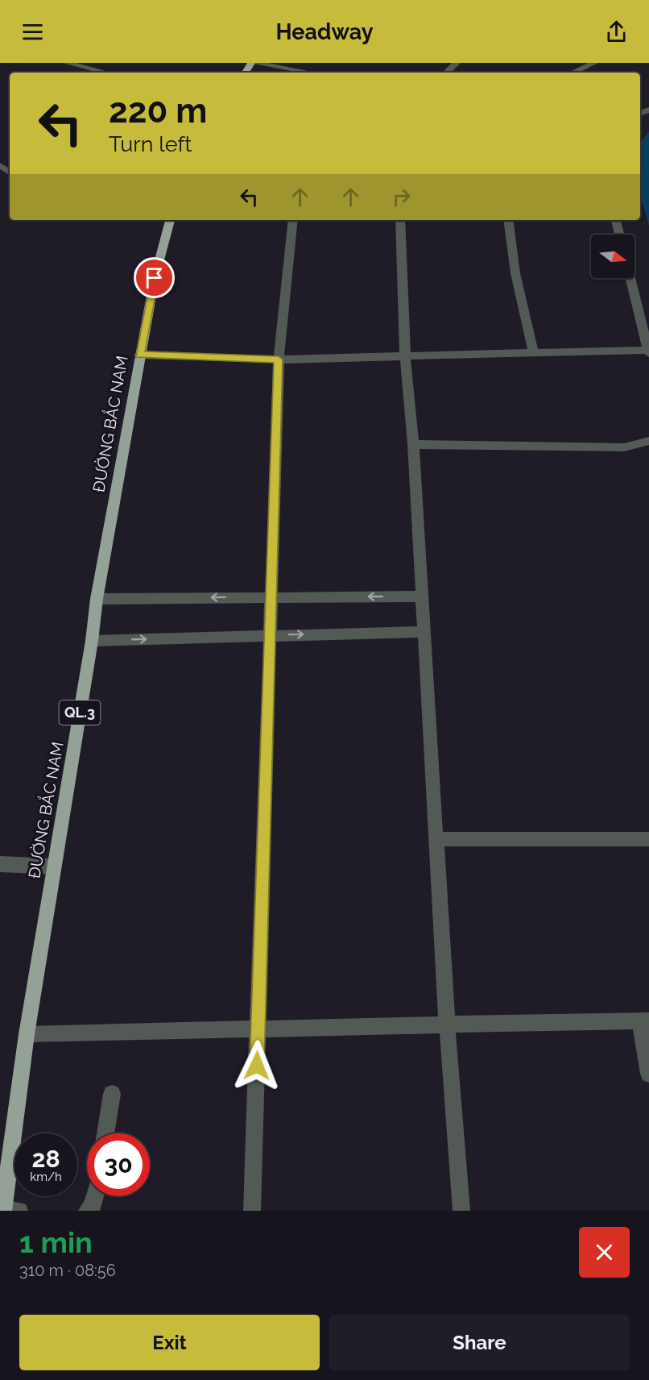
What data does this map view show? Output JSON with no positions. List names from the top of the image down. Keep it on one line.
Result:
{"streets":{"highway":["ĐƯỜNG BẮC NAM","QL.3"]},"north":"right","page":{"header":"Headway","turn":["220 m","Turn left"],"speed":"28 km/h","limit":"30","heading":["1 min","310 m · 08:56"],"buttons":["Exit","Share"]}}
